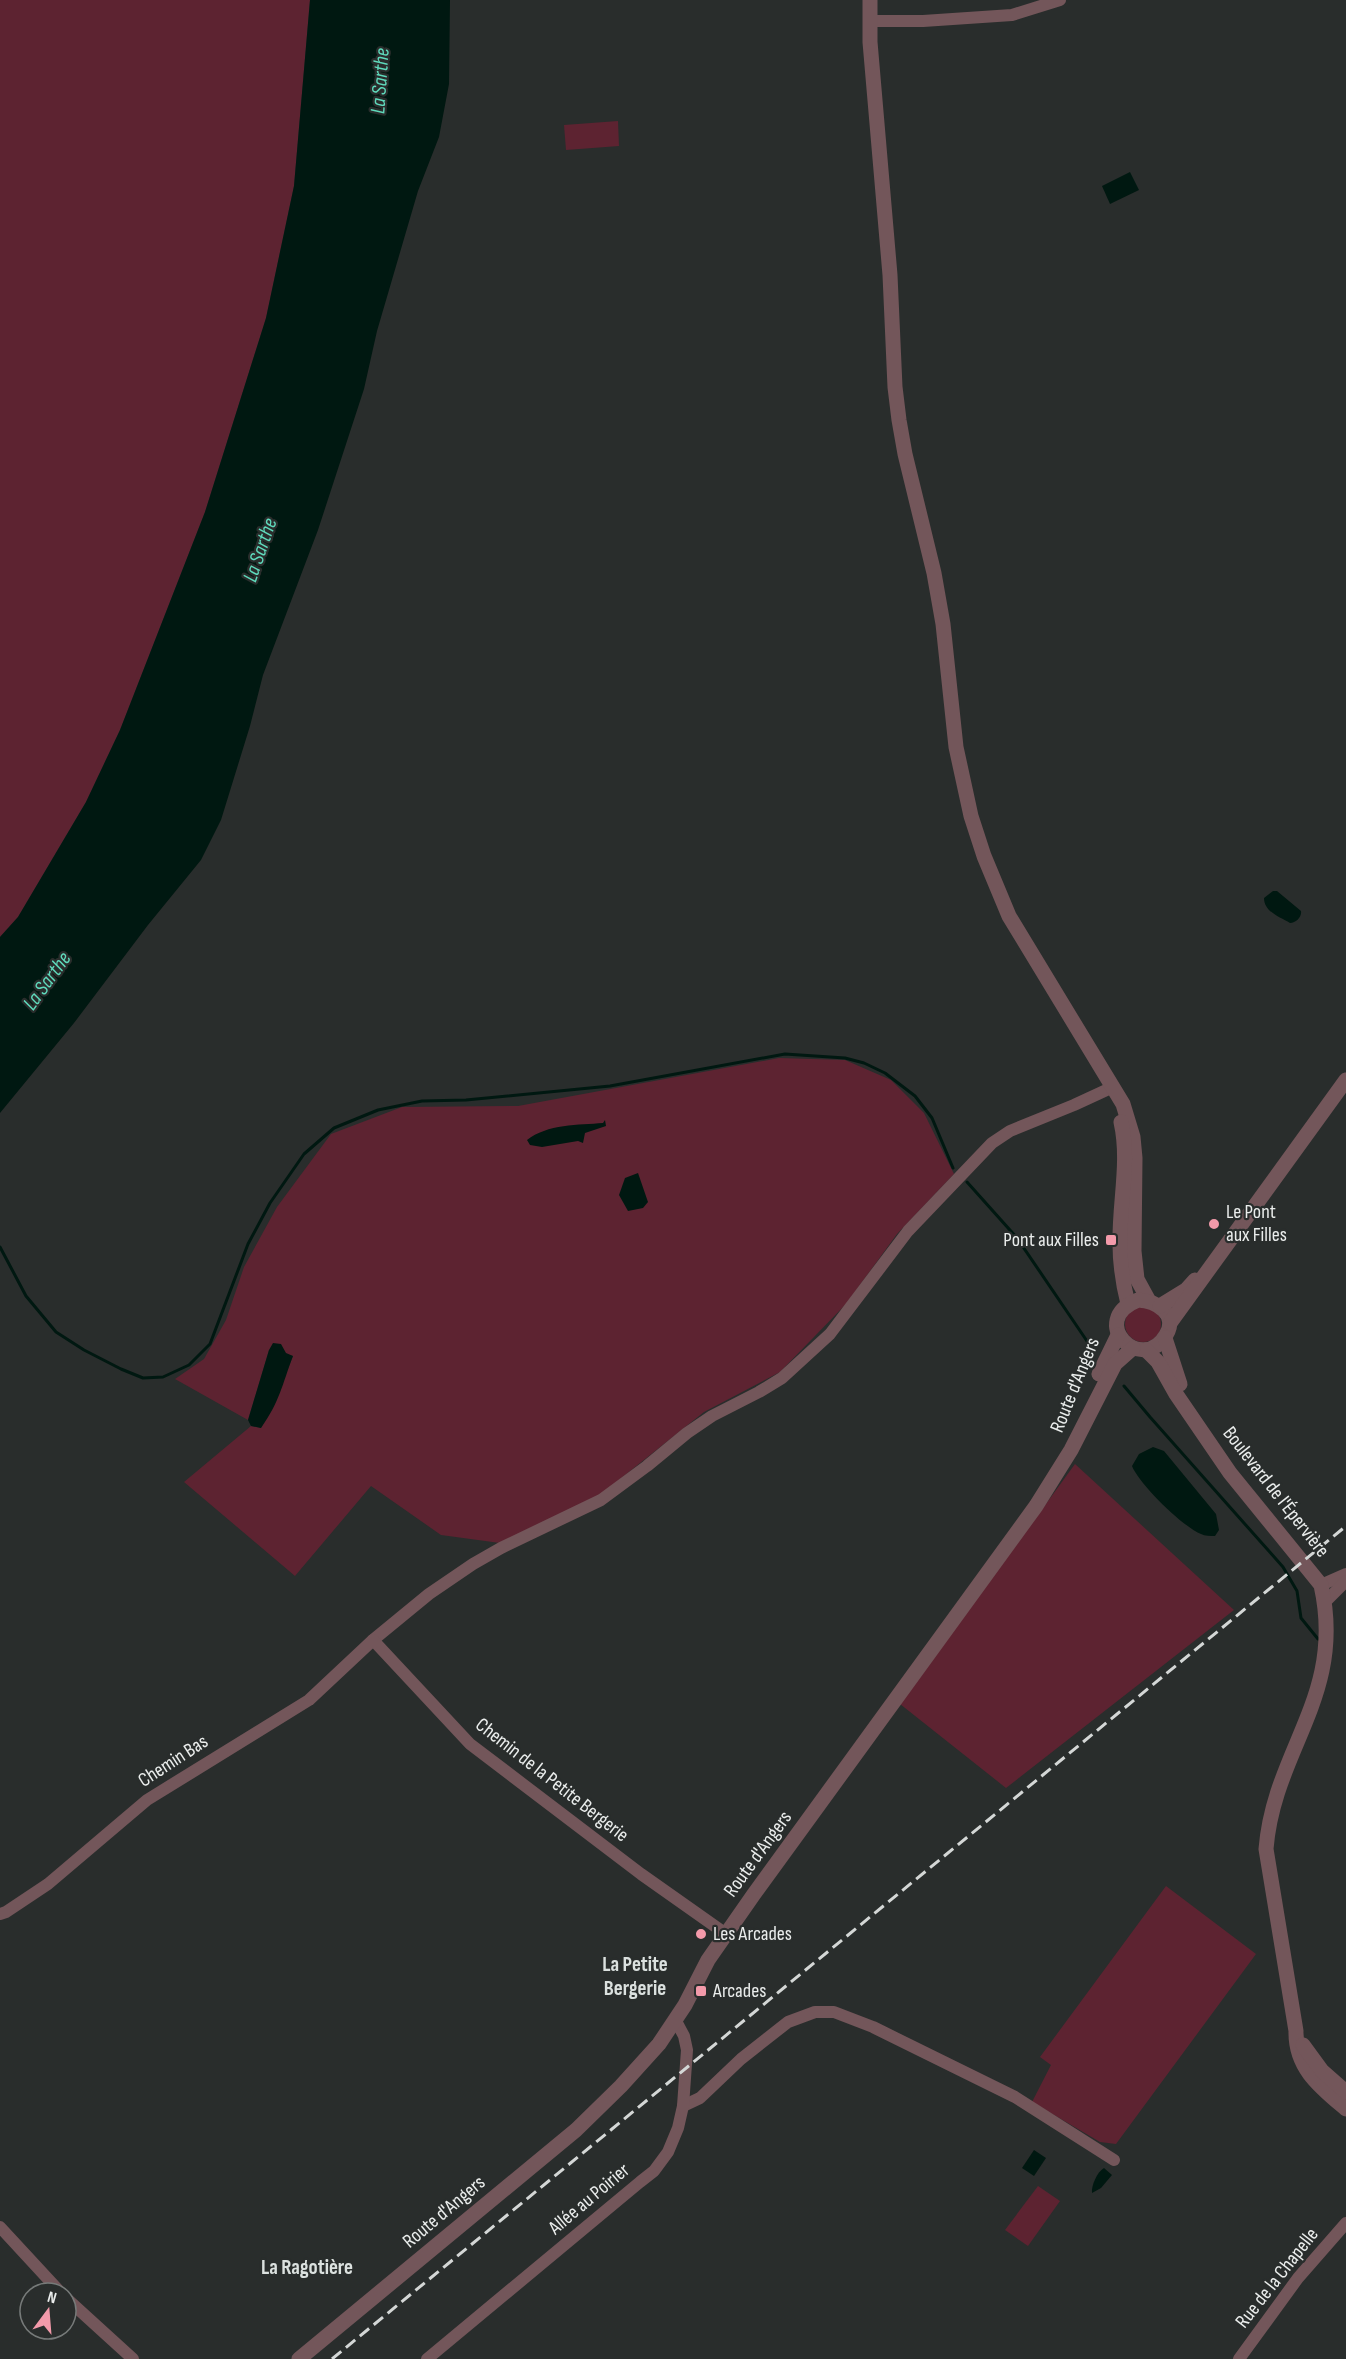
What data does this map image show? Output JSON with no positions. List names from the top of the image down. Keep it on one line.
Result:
{"streets":{"street":["Route d'Angers","Boulevard de l'Épervière","Chemin Bas","Chemin de la Petite Bergerie","Allée au Poirier","Rue de la Chapelle"]},"crossings":[["Route d'Angers","Boulevard de l'Épervière"],["Route d'Angers","Chemin de la Petite Bergerie"],["Route d'Angers","Allée au Poirier"],["Chemin Bas","Chemin de la Petite Bergerie"]],"districts":["La Petite Bergerie","La Ragotière"],"water":["La Sarthe"],"places":{"other":["Le Pont aux Filles","Les Arcades"],"transit":["Pont aux Filles","Arcades"]},"north":"top"}
